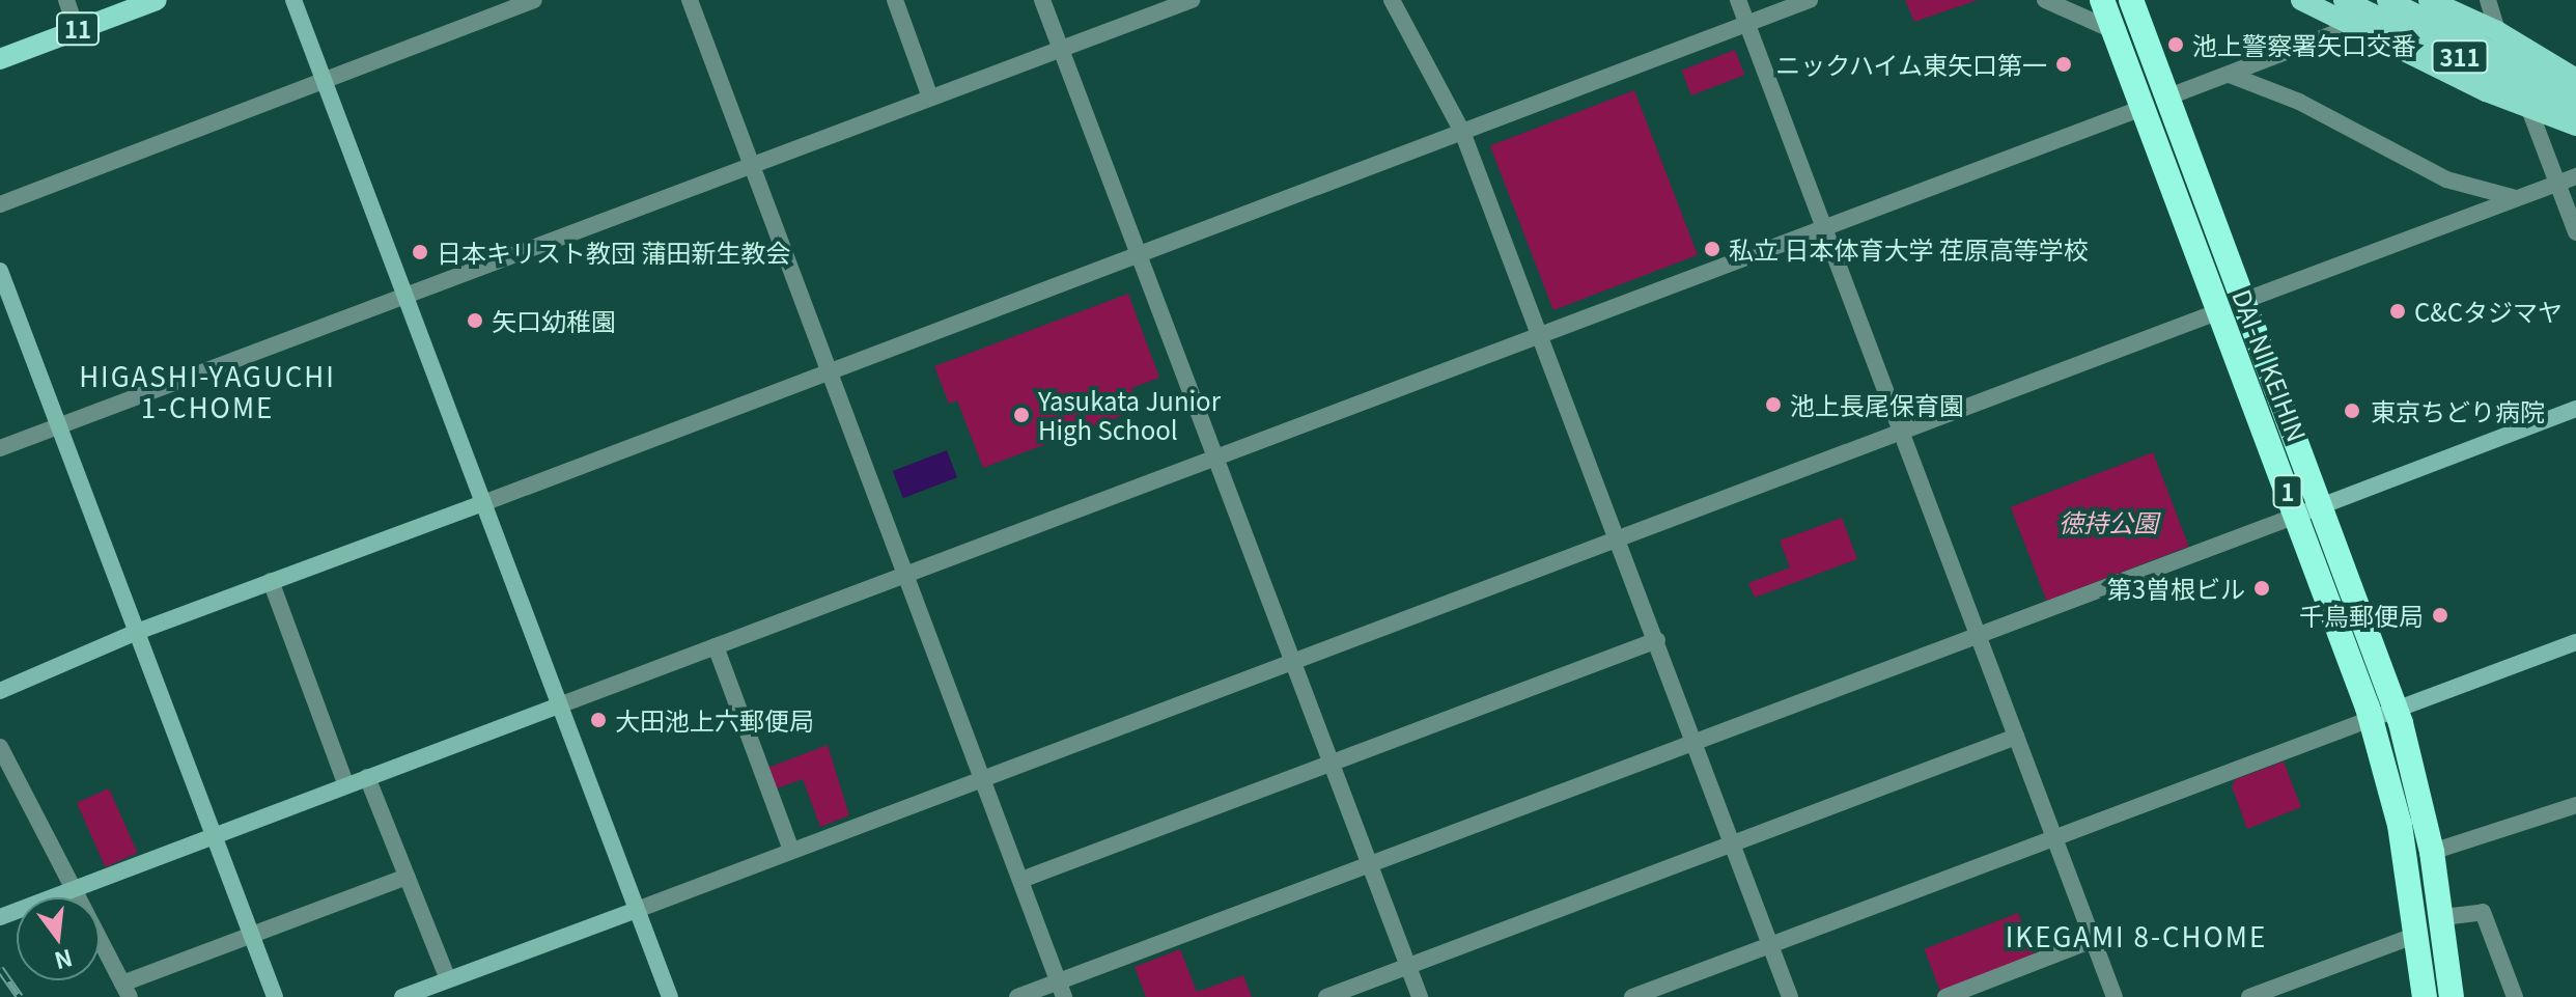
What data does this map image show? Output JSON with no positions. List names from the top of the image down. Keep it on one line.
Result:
{"streets":{"highway":["DAI-NI KEIHIN","1"],"main road":["11","311"]},"districts":["HIGASHI-YAGUCHI 1-CHOME","IKEGAMI 8-CHOME"],"parks":["徳持公園"],"places":["池上警察署矢口交番","ニックハイム東矢口第一","私立 日本体育大学 荏原高等学校","日本キリスト教団 蒲田新生教会","C&Cタジマヤ","矢口幼稚園","池上長尾保育園","東京ちどり病院","Yasukata Junior High School","第3曽根ビル","千鳥郵便局","大田池上六郵便局"],"north":"bottom"}
